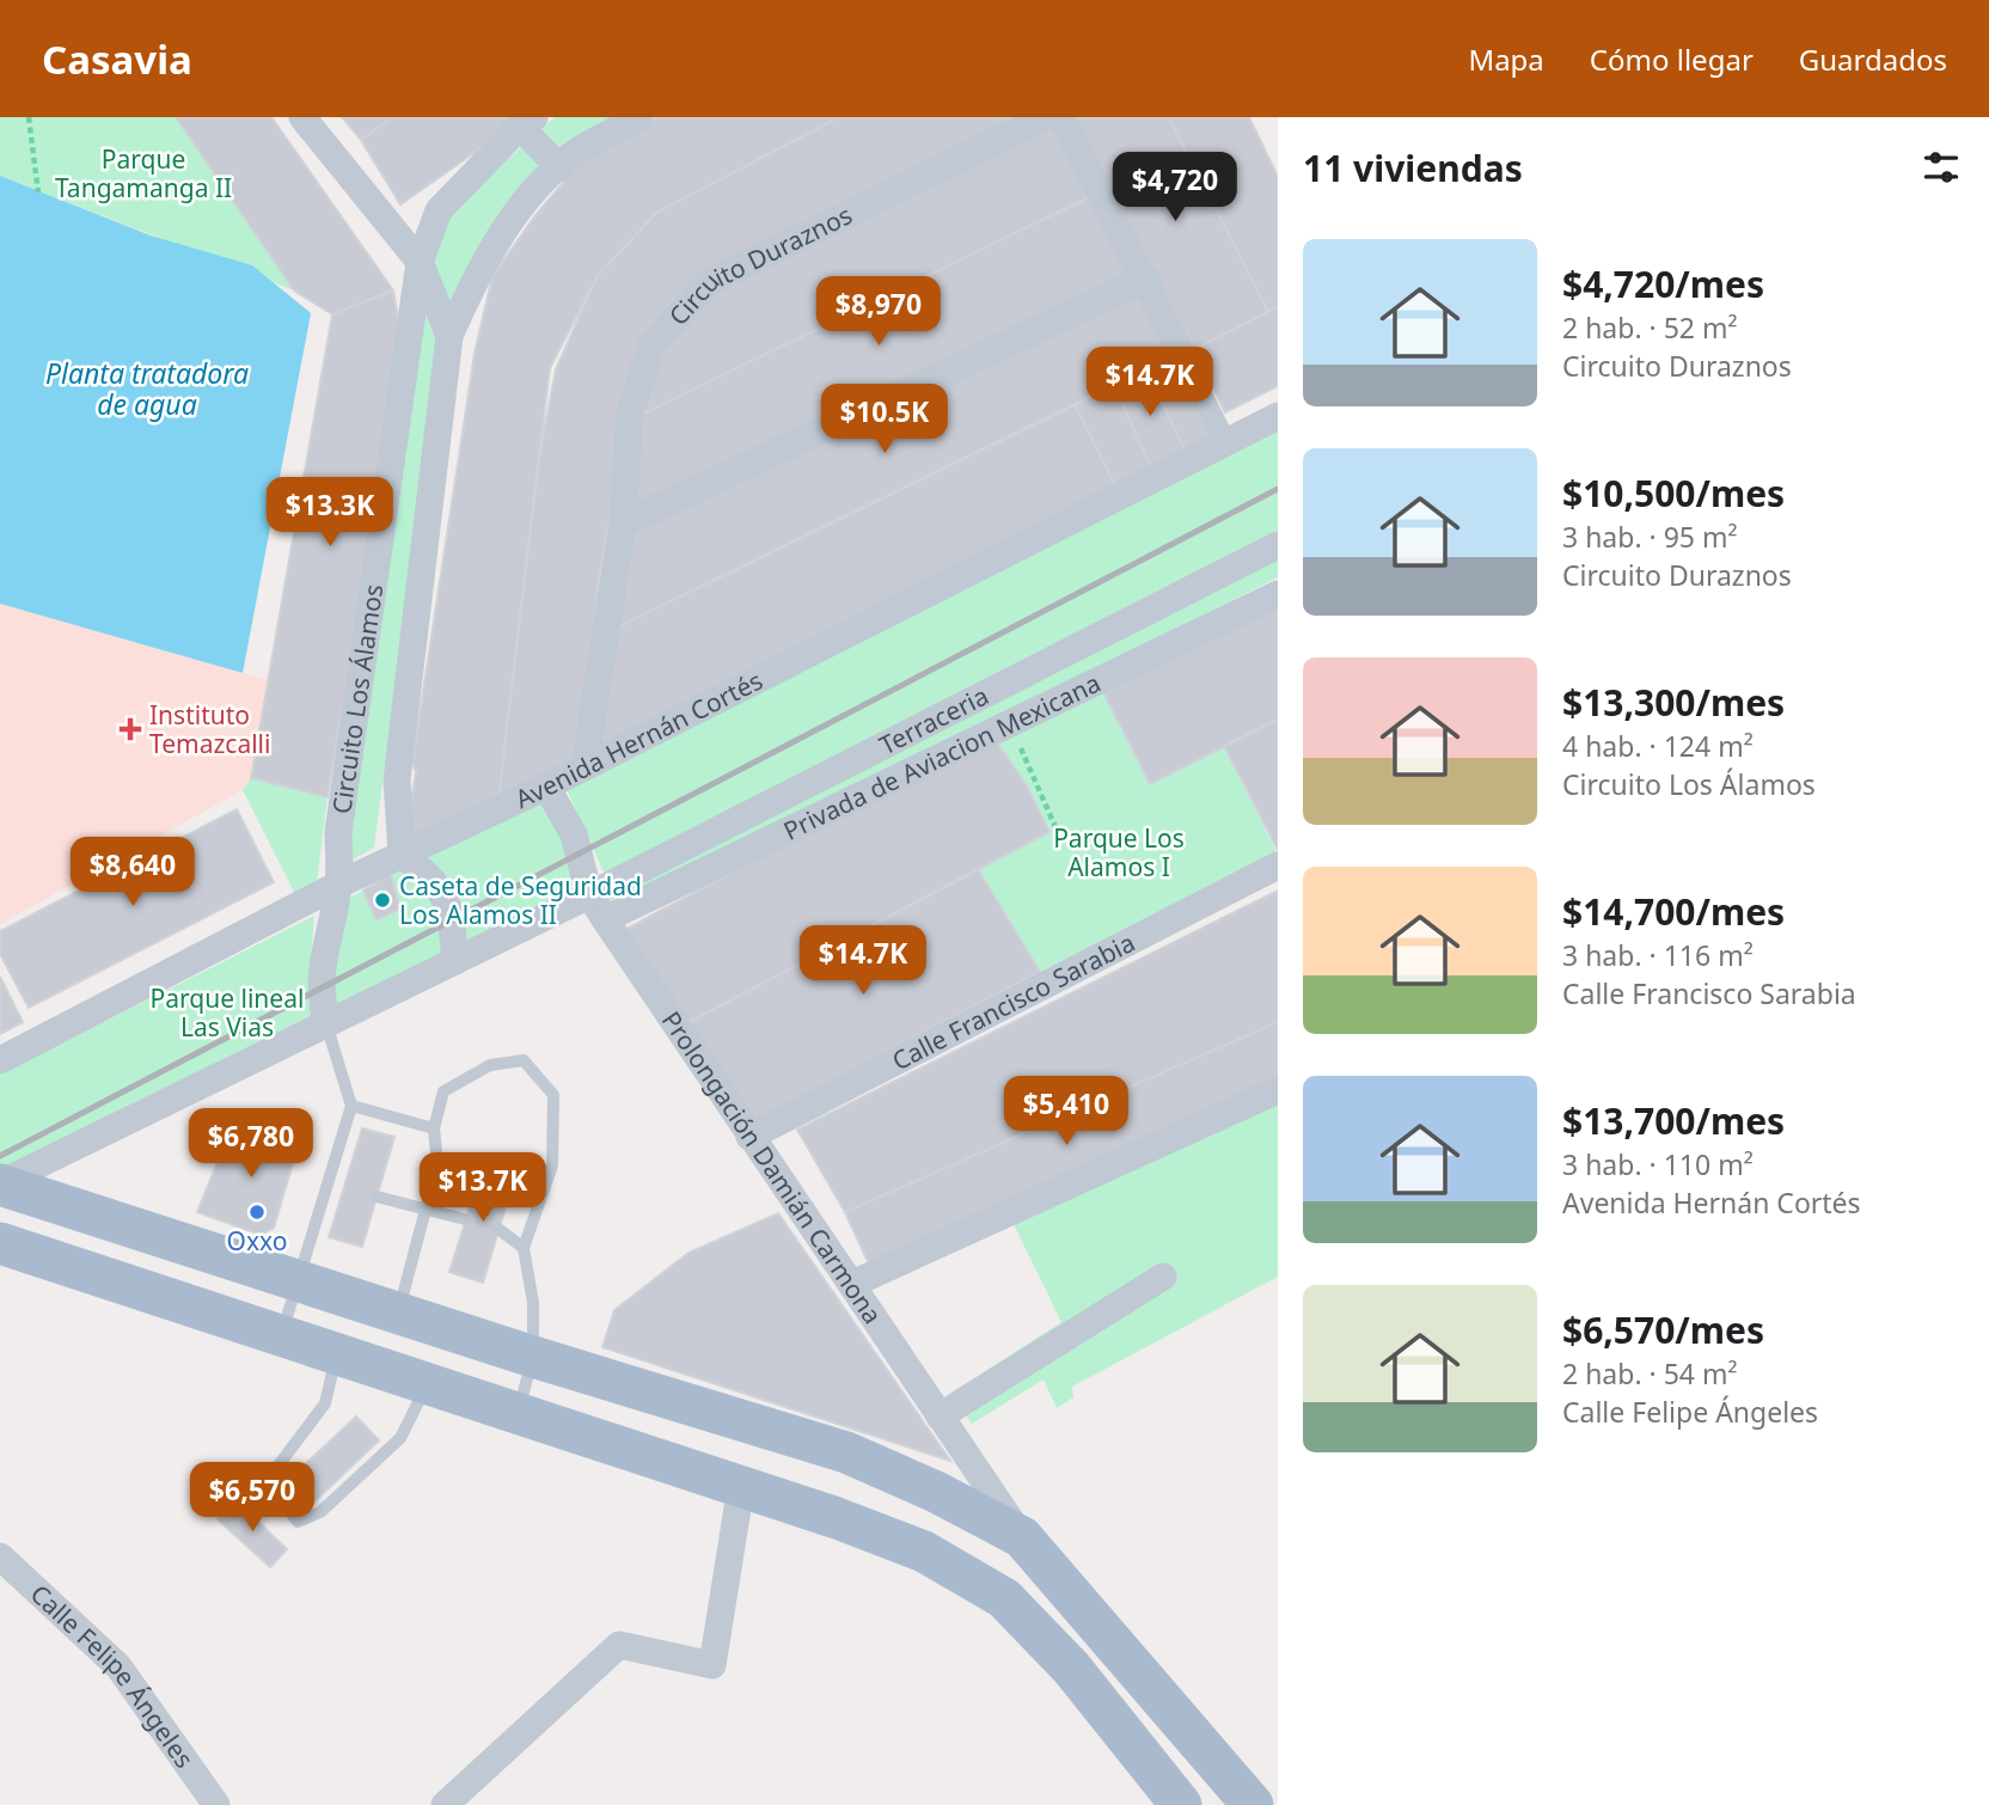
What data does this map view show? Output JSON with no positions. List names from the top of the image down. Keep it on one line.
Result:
{"streets":{"street":["Circuito Duraznos","Circuito Los Álamos","Terraceria","Avenida Hernán Cortés","Privada de Aviacion Mexicana","Calle Francisco Sarabia","Prolongación Damián Carmona","Calle Felipe Ángeles"]},"crossings":[["Circuito Duraznos","Avenida Hernán Cortés"],["Circuito Los Álamos","Avenida Hernán Cortés"],["Terraceria","Prolongación Damián Carmona"],["Avenida Hernán Cortés","Prolongación Damián Carmona"],["Privada de Aviacion Mexicana","Prolongación Damián Carmona"],["Calle Francisco Sarabia","Prolongación Damián Carmona"]],"water":["Planta tratadora de agua"],"parks":["Parque Tangamanga II","Parque Los Alamos I","Parque lineal Las Vias"],"places":{"health":["Instituto Temazcalli"],"other":["Caseta de Seguridad Los Alamos II","Oxxo"]},"page":{"header":"Casavia","nav":["Mapa","Cómo llegar","Guardados"],"heading":"11 viviendas","price":["$4,720","$8,970","$14.7K","$10.5K","$13.3K","$8,640","$14.7K","$5,410","$6,780","$13.7K","$6,570"],"list":[{"name":"$4,720/mes","note":"2 hab. · 52 m² · Circuito Duraznos"},{"name":"$10,500/mes","note":"3 hab. · 95 m² · Circuito Duraznos"},{"name":"$13,300/mes","note":"4 hab. · 124 m² · Circuito Los Álamos"},{"name":"$14,700/mes","note":"3 hab. · 116 m² · Calle Francisco Sarabia"},{"name":"$13,700/mes","note":"3 hab. · 110 m² · Avenida Hernán Cortés"},{"name":"$6,570/mes","note":"2 hab. · 54 m² · Calle Felipe Ángeles"}]}}
